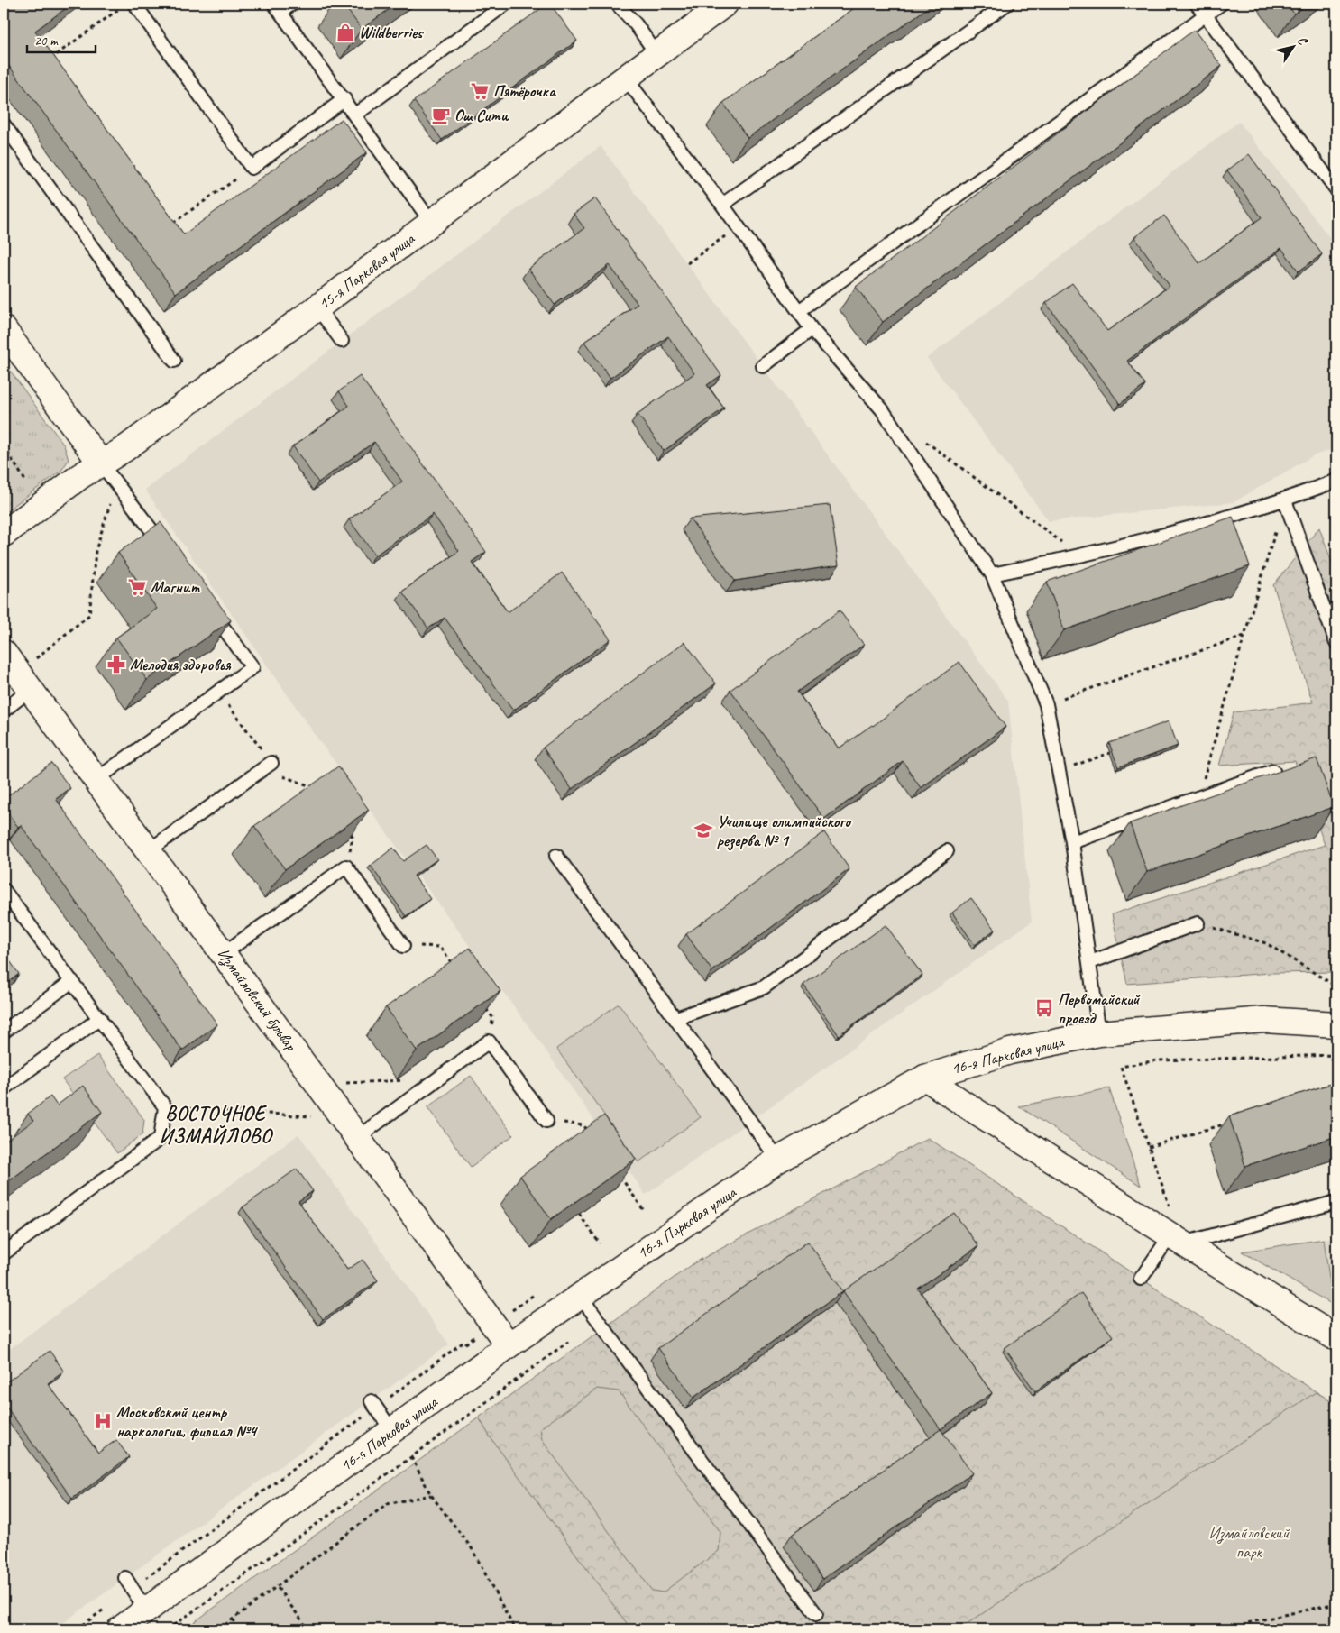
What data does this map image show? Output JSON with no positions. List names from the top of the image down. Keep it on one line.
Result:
{"streets":{"street":["15-я Парковая улица","Измайловский бульвар","16-я Парковая улица"]},"crossings":[["Измайловский бульвар","16-я Парковая улица"]],"districts":["ВОСТОЧНОЕ ИЗМАЙЛОВО"],"parks":["Измайловский парк"],"places":{"shop":["Wildberries"],"supermarket":["Пятёрочка","Магнит"],"cafe":["Ош Сити"],"pharmacy":["Мелодия здоровья"],"school or university":["Училище олимпийского резерва № 1"],"bus stop":["Первомайский проезд"],"hospital":["Московскмй центр наркологии, филиал №4"]},"scale_bar":"20 m","north":"top right"}
